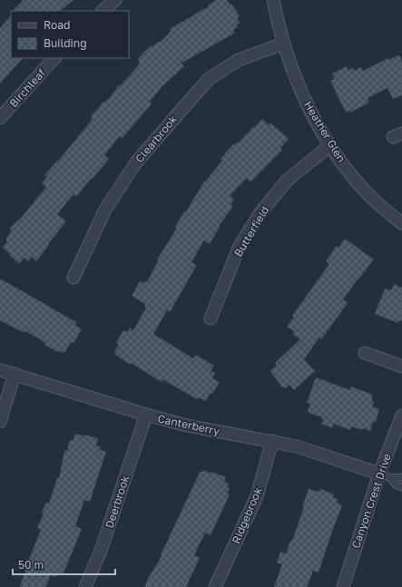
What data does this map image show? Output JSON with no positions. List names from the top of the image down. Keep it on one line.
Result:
{"streets":{"street":["Birchleaf","Heather Glen","Clearbrook","Butterfield","Canterberry","Canyon Crest Drive","Deerbrook","Ridgebrook"]},"crossings":[["Heather Glen","Clearbrook"],["Heather Glen","Butterfield"],["Canterberry","Canyon Crest Drive"],["Canterberry","Deerbrook"],["Canterberry","Ridgebrook"]],"legend":["Road","Building"],"scale_bar":"50 m"}
